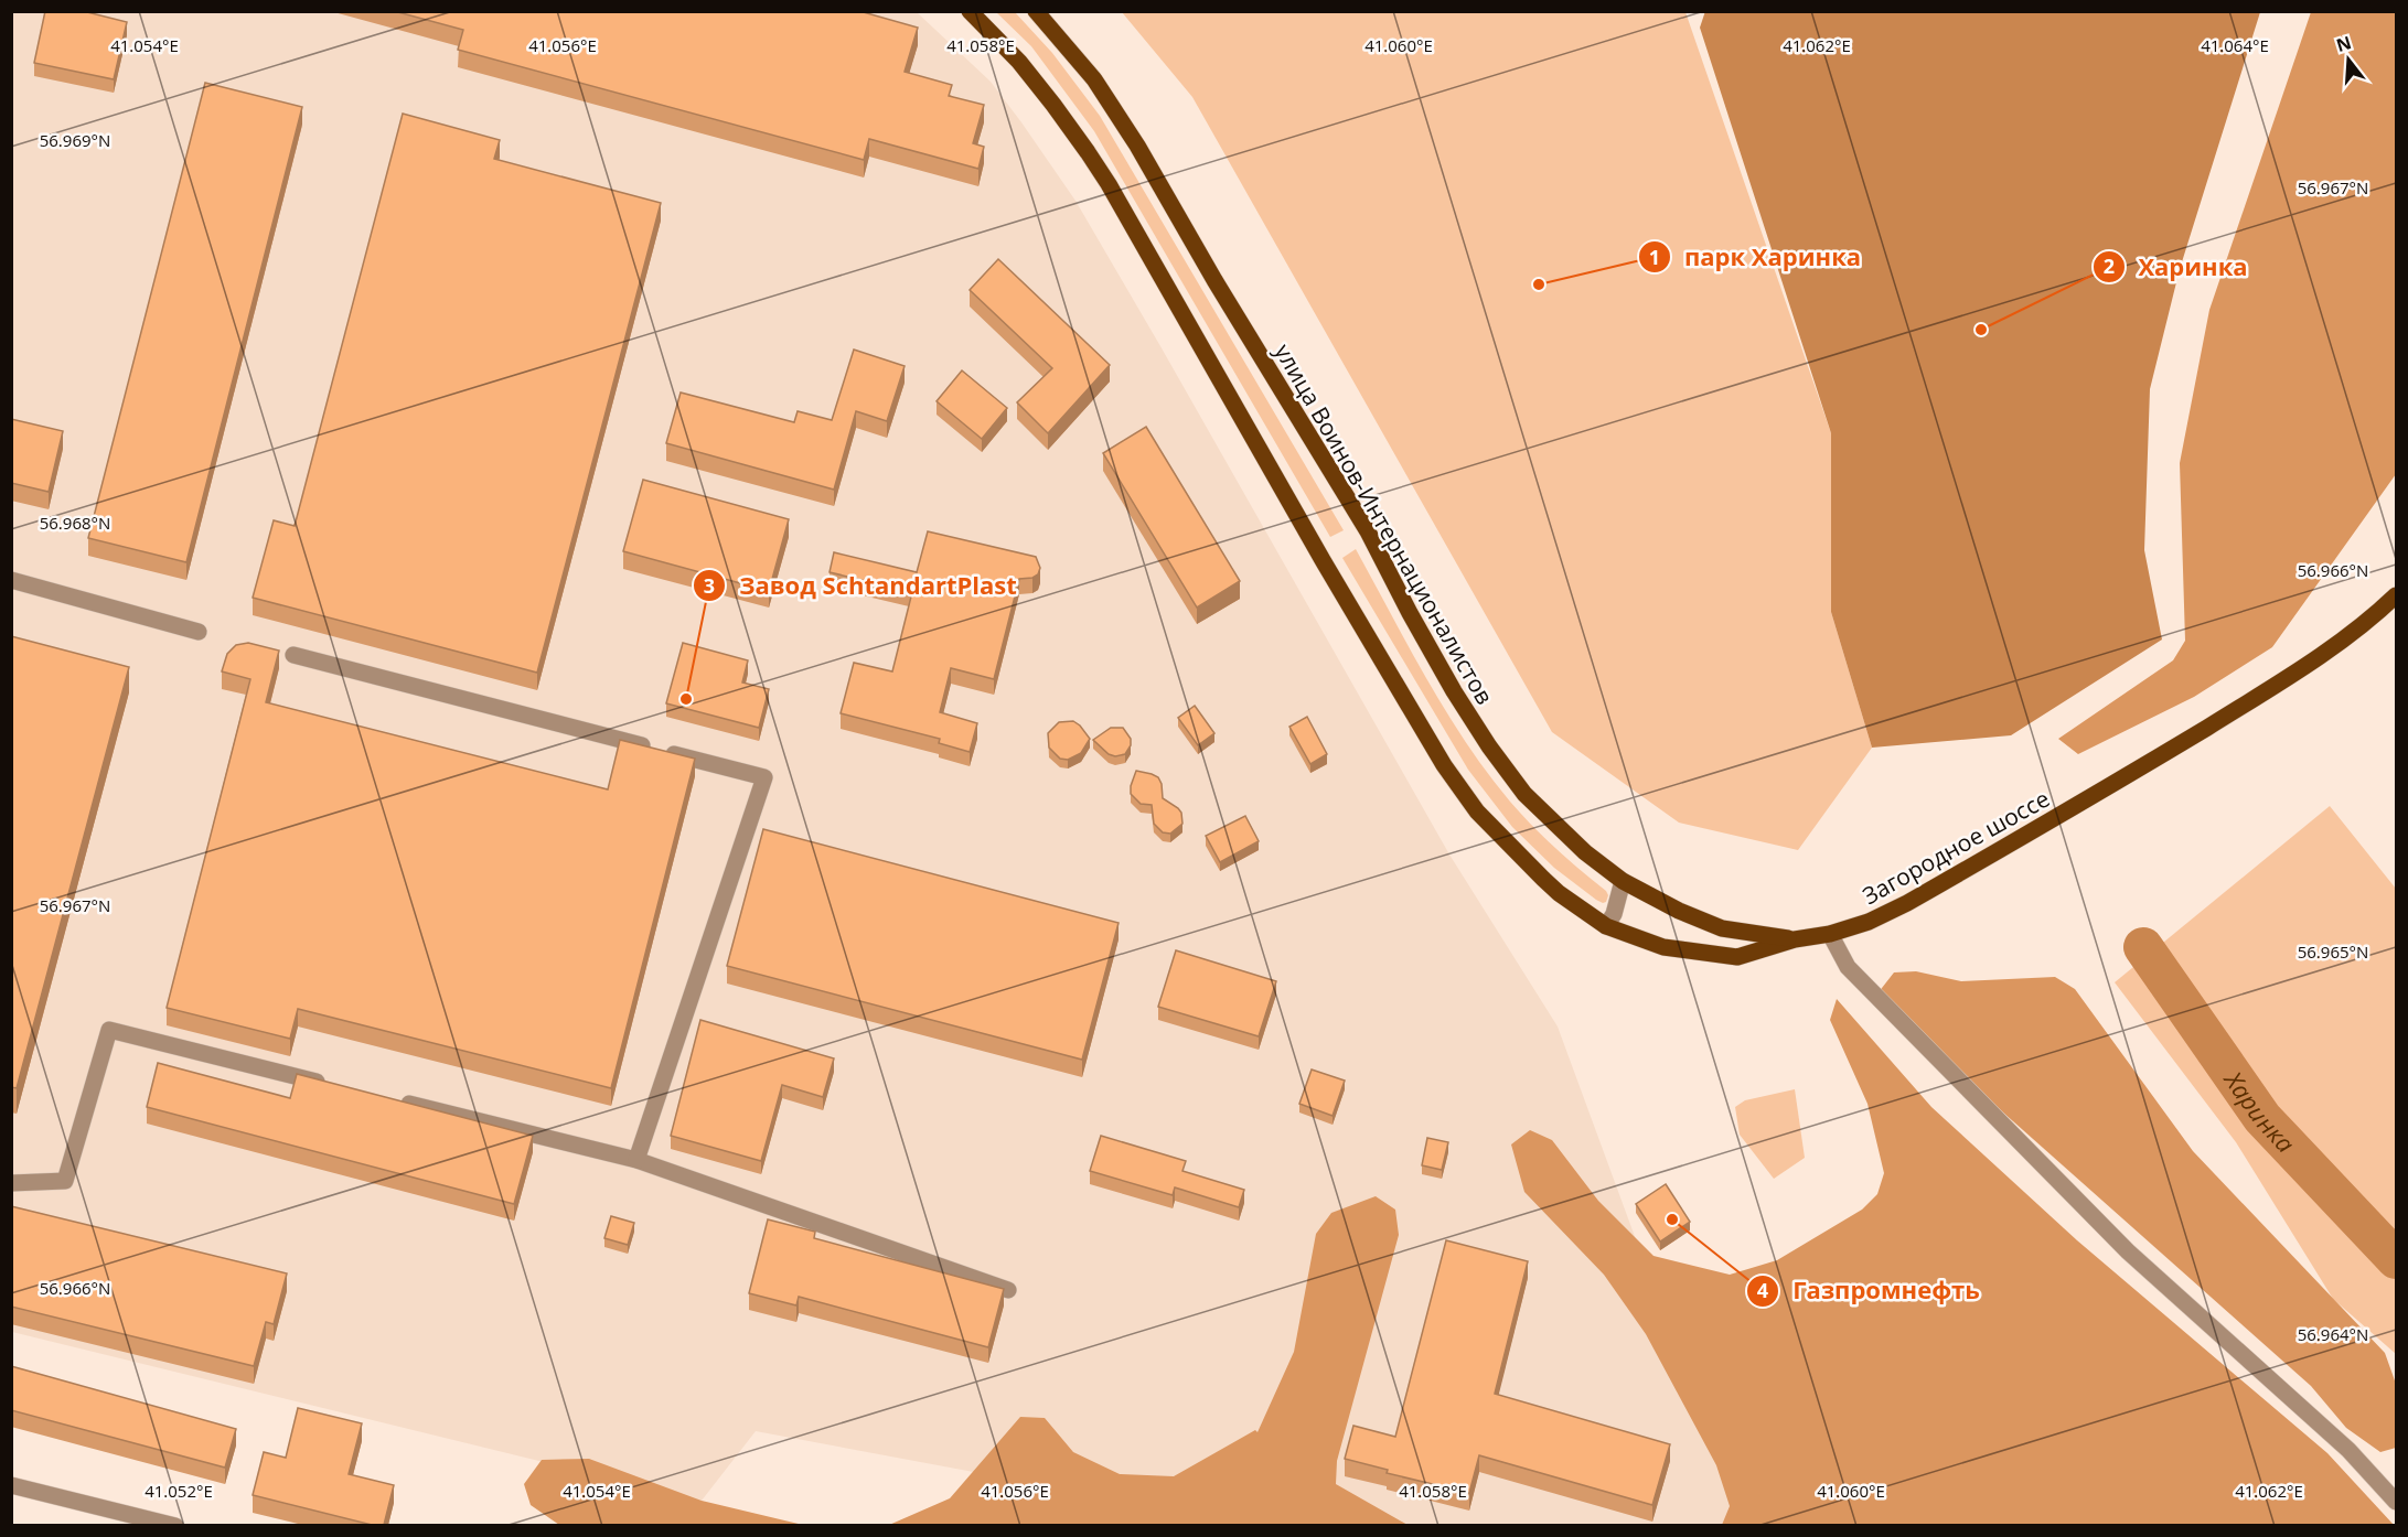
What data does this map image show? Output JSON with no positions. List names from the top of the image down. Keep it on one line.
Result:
{"streets":{"main road":["улица Воинов-Интернационалистов","Загородное шоссе"]},"crossings":[["улица Воинов-Интернационалистов","Загородное шоссе"]],"water":["Харинка"],"places":["парк Харинка","Харинка","Завод SchtandartPlast","Газпромнефть"],"north":"top","coordinates":["41.054°E","41.056°E","41.058°E","41.060°E","41.062°E","41.064°E","56.969°N","56.967°N","56.968°N","56.966°N","56.965°N","56.964°N","41.052°E"]}
